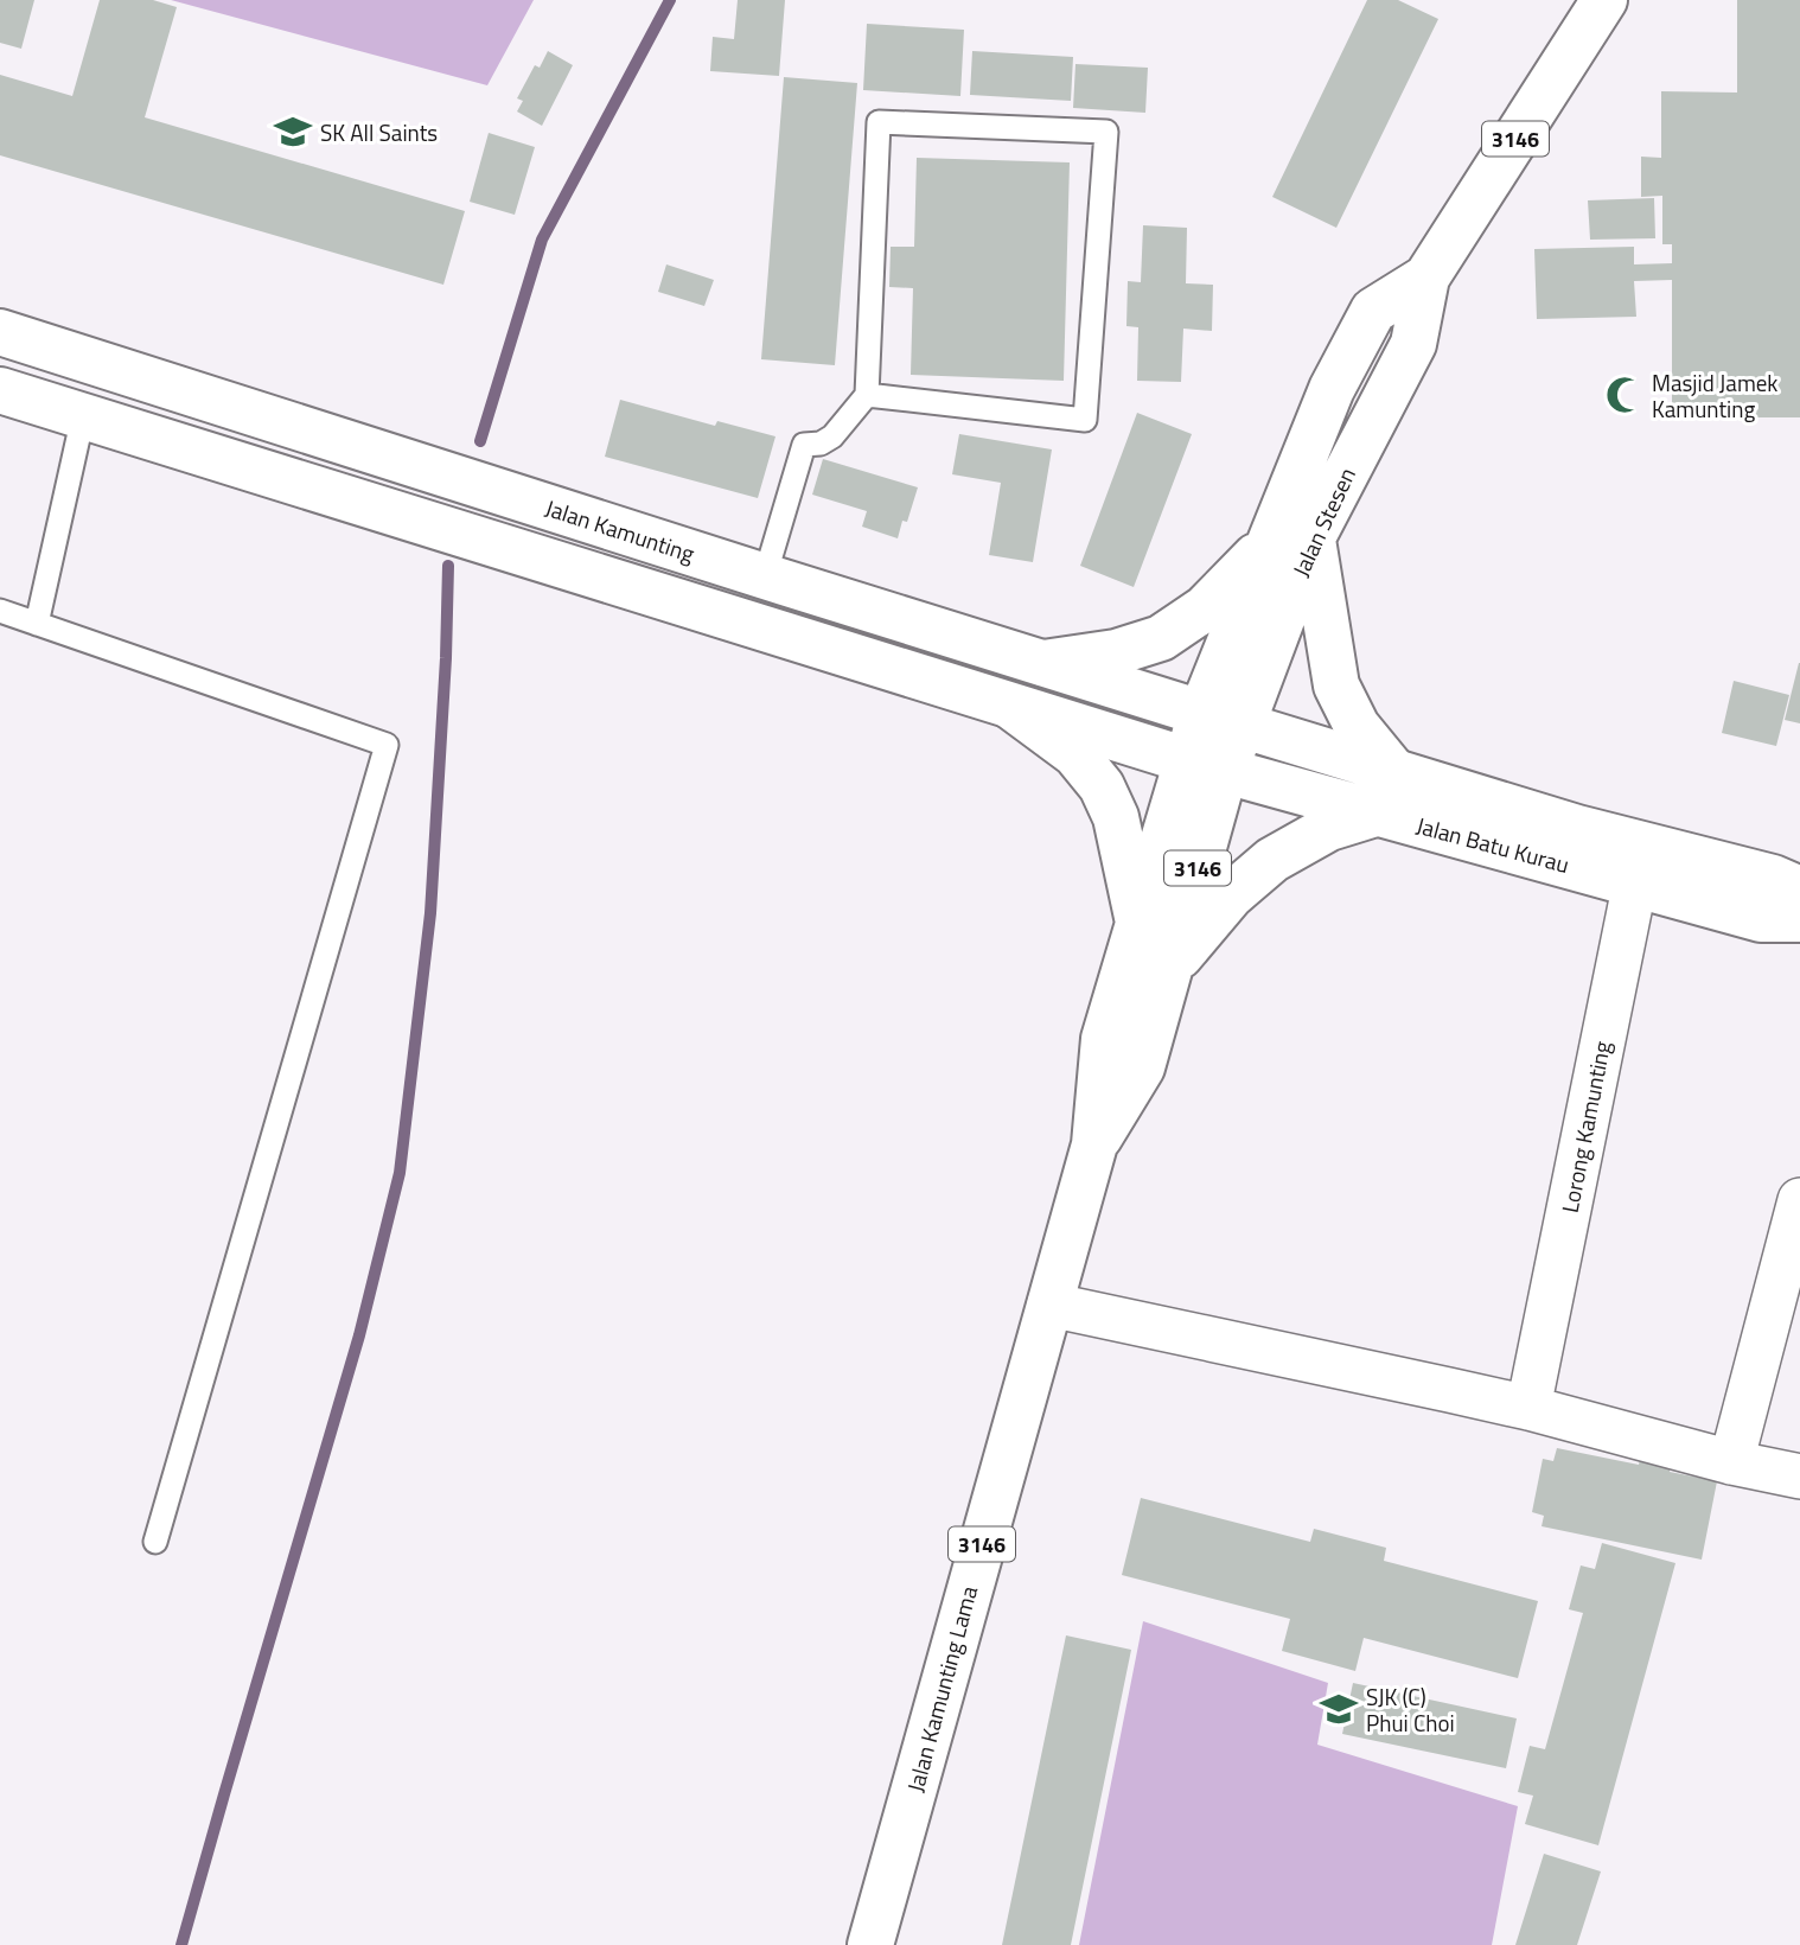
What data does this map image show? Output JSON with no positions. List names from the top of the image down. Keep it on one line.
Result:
{"streets":{"main road":["3146","Jalan Stesen","Jalan Kamunting","Jalan Batu Kurau","Jalan Kamunting Lama"],"street":["Lorong Kamunting"]},"crossings":[["Jalan Stesen","Jalan Kamunting"],["Jalan Stesen","Jalan Batu Kurau"],["Jalan Stesen","Jalan Kamunting Lama"],["Jalan Kamunting","Jalan Batu Kurau"],["Jalan Kamunting","Jalan Kamunting Lama"],["Jalan Batu Kurau","Lorong Kamunting"],["Jalan Batu Kurau","Jalan Kamunting Lama"]],"places":{"school or university":["SK All Saints","SJK (C) Phui Choi"],"mosque":["Masjid Jamek Kamunting"]}}
